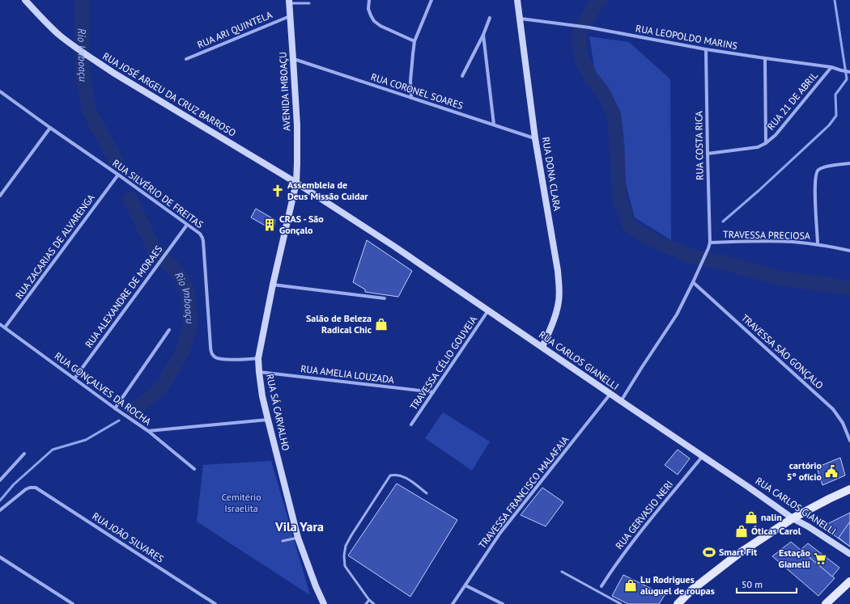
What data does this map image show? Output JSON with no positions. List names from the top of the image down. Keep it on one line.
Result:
{"streets":{"street":["RUA ARI QUINTELA","RUA LEOPOLDO MARINS","AVENIDA IMBOAÇU","RUA CORONEL SOARES","RUA JOSÉ ARGEU DA CRUZ BARROSO","RUA 21 DE ABRIL","RUA COSTA RICA","RUA DONA CLARA","RUA SILVÉRIO DE FREITAS","TRAVESSA PRECIOSA","RUA ZACARIAS DE ALVARENGA","RUA ALEXANDRE DE MORAES","TRAVESSA SÃO GONÇALO","RUA CARLOS GIANELLI","TRAVESSA CÉLIO GOUVEIA","RUA AMELIA LOUZADA","RUA GONÇALVES DA ROCHA","RUA SÁ CARVALHO","TRAVESSA FRANCISCO MALAFAIA","RUA GERVASIO NERI","RUA JOÃO SILVARES"]},"crossings":[["RUA ARI QUINTELA","AVENIDA IMBOAÇU"],["RUA LEOPOLDO MARINS","RUA 21 DE ABRIL"],["RUA LEOPOLDO MARINS","RUA COSTA RICA"],["RUA LEOPOLDO MARINS","RUA DONA CLARA"],["AVENIDA IMBOAÇU","RUA CORONEL SOARES"],["AVENIDA IMBOAÇU","RUA JOSÉ ARGEU DA CRUZ BARROSO"],["AVENIDA IMBOAÇU","RUA CARLOS GIANELLI"],["AVENIDA IMBOAÇU","RUA SÁ CARVALHO"],["RUA CORONEL SOARES","RUA DONA CLARA"],["RUA JOSÉ ARGEU DA CRUZ BARROSO","RUA CARLOS GIANELLI"],["RUA JOSÉ ARGEU DA CRUZ BARROSO","RUA SÁ CARVALHO"],["RUA 21 DE ABRIL","RUA COSTA RICA"],["RUA COSTA RICA","TRAVESSA PRECIOSA"],["RUA DONA CLARA","RUA CARLOS GIANELLI"],["RUA SILVÉRIO DE FREITAS","RUA ZACARIAS DE ALVARENGA"],["RUA SILVÉRIO DE FREITAS","RUA ALEXANDRE DE MORAES"],["RUA SILVÉRIO DE FREITAS","RUA SÁ CARVALHO"],["TRAVESSA PRECIOSA","TRAVESSA SÃO GONÇALO"],["TRAVESSA PRECIOSA","RUA CARLOS GIANELLI"],["RUA ZACARIAS DE ALVARENGA","RUA GONÇALVES DA ROCHA"],["RUA ALEXANDRE DE MORAES","RUA GONÇALVES DA ROCHA"],["RUA CARLOS GIANELLI","TRAVESSA CÉLIO GOUVEIA"],["RUA CARLOS GIANELLI","RUA SÁ CARVALHO"],["RUA CARLOS GIANELLI","TRAVESSA FRANCISCO MALAFAIA"],["RUA CARLOS GIANELLI","RUA GERVASIO NERI"],["TRAVESSA CÉLIO GOUVEIA","RUA AMELIA LOUZADA"],["RUA AMELIA LOUZADA","RUA SÁ CARVALHO"]],"districts":["Vila Yara"],"water":["Rio Imboaçu"],"parks":["Cemitério Israelita"],"places":{"church":["Assembleia de Deus Missão Cuidar"],"building":["CRAS - São Gonçalo"],"shop":["Salão de Beleza Radical Chic","nalin","Óticas Carol","Lu Rodrigues aluguel de roupas"],"public building":["cartório 5° ofício"],"sports":["Smart Fit"],"supermarket":["Estação Gianelli"]},"scale_bar":"50 m"}
